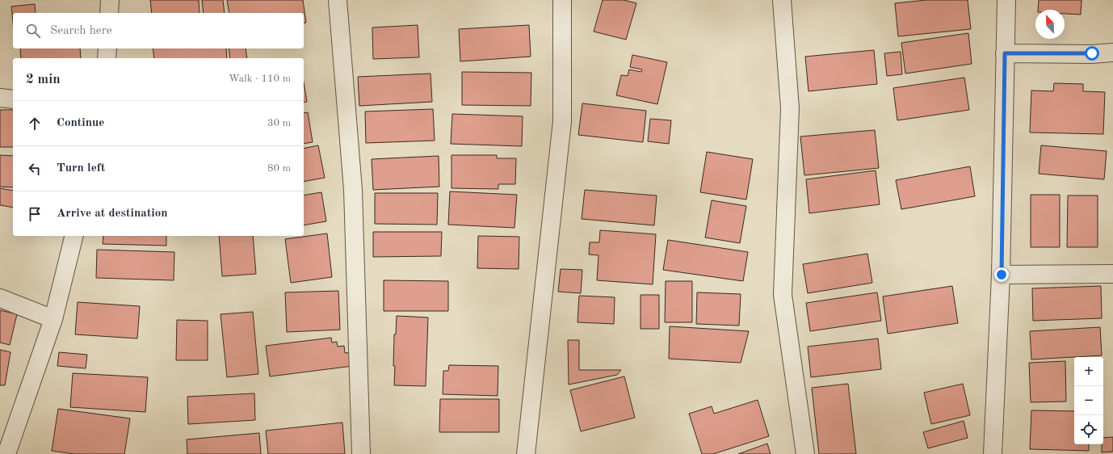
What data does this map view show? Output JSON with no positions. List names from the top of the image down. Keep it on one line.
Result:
{"north":"top left","page":{"search":"Search here","heading":["2 min","Walk · 110 m"],"list":[["Continue","30 m"],["Turn left","80 m"],"Arrive at destination"],"map_buttons":["+","−"]}}
